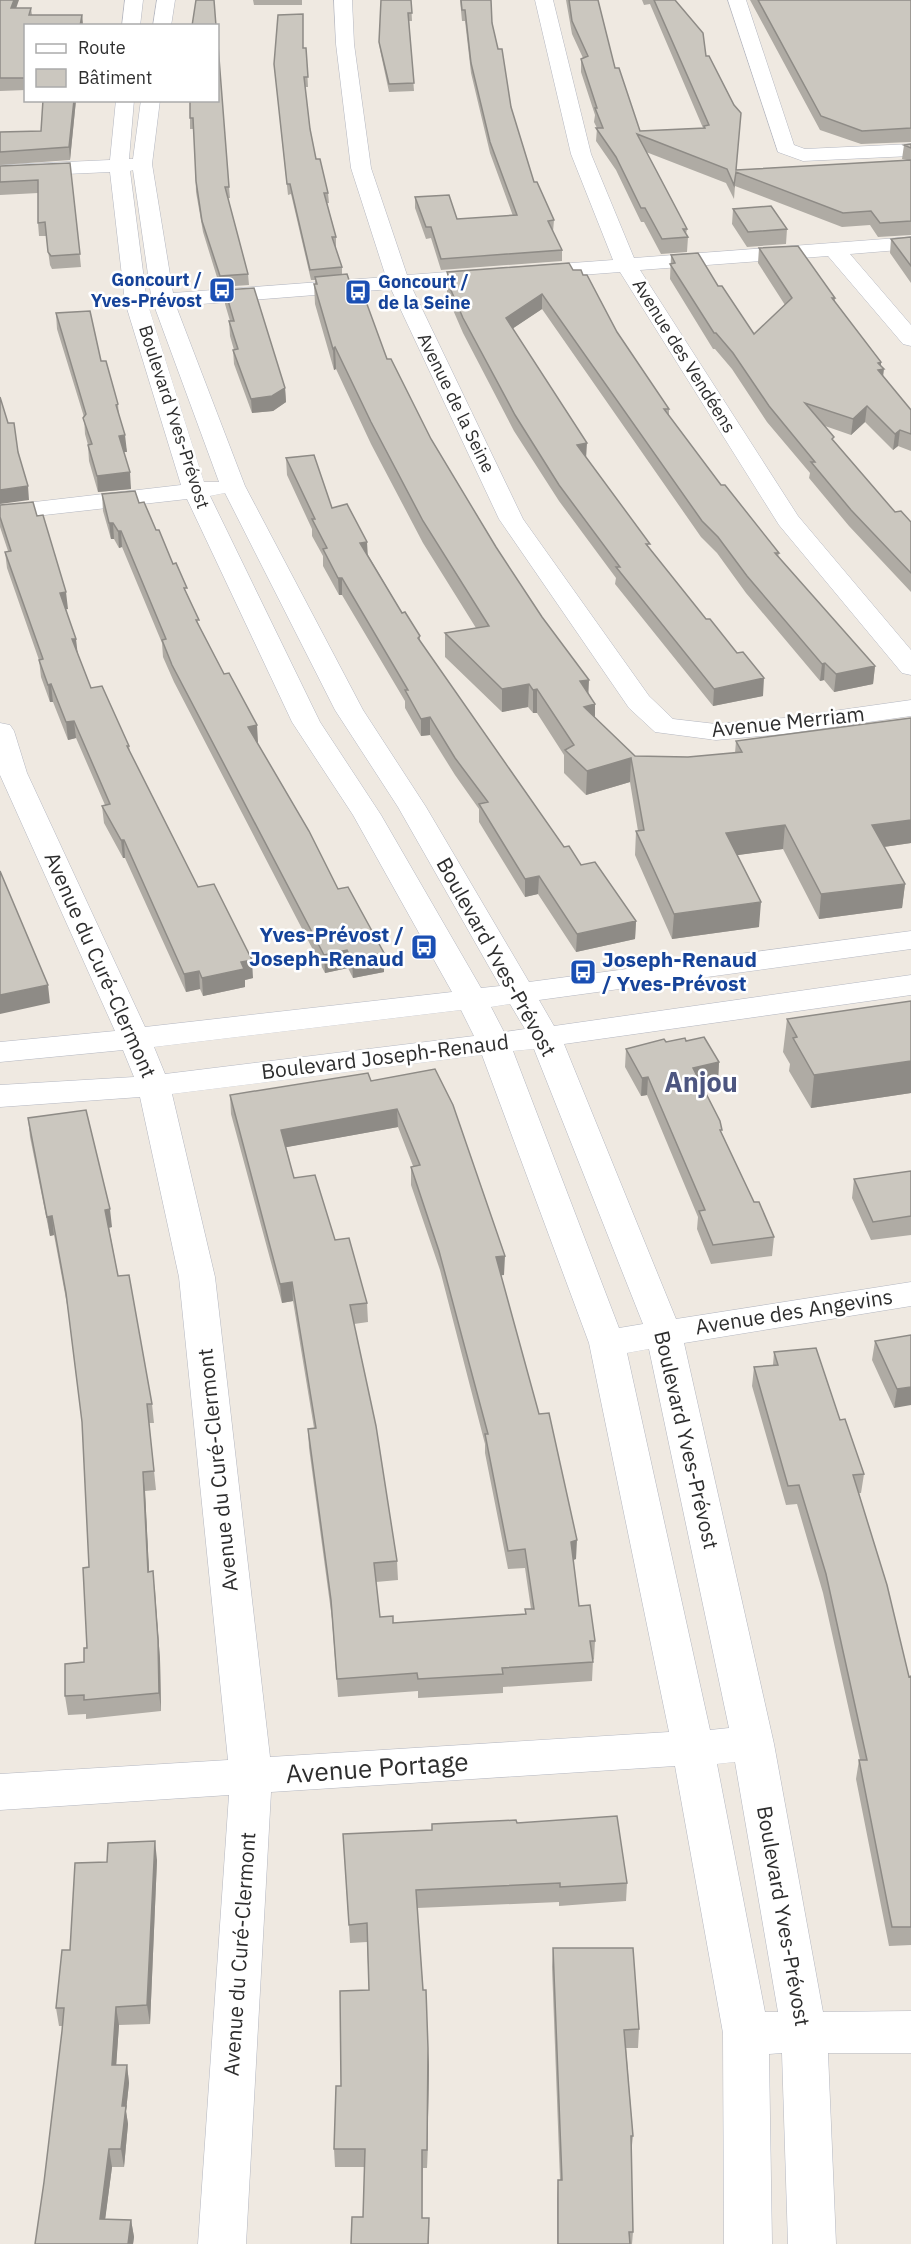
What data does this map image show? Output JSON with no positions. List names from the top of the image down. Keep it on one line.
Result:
{"streets":{"street":["Avenue des Vendéens","Avenue de la Seine","Boulevard Yves-Prévost","Avenue Merriam","Avenue du Curé-Clermont","Boulevard Joseph-Renaud","Avenue des Angevins","Avenue Portage"]},"crossings":[["Avenue de la Seine","Avenue Merriam"],["Boulevard Yves-Prévost","Boulevard Joseph-Renaud"],["Boulevard Yves-Prévost","Avenue des Angevins"],["Boulevard Yves-Prévost","Avenue Portage"],["Avenue du Curé-Clermont","Boulevard Joseph-Renaud"],["Avenue du Curé-Clermont","Avenue Portage"]],"districts":["Anjou"],"places":{"bus stop":["Goncourt / Yves-Prévost","Goncourt / de la Seine","Yves-Prévost / Joseph-Renaud","Joseph-Renaud / Yves-Prévost"]},"legend":["Route","Bâtiment"]}
